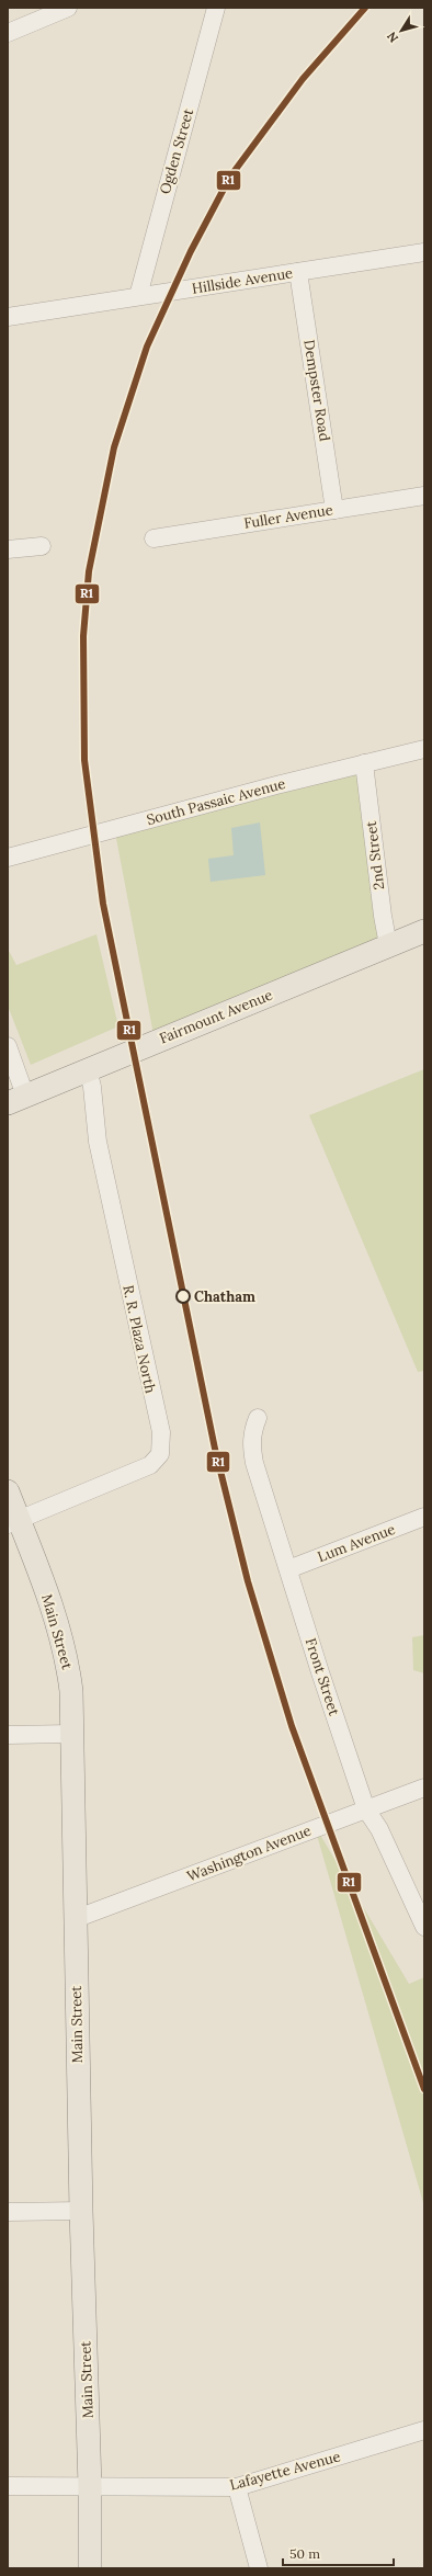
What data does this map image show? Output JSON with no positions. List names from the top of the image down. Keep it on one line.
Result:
{"streets":{"main road":["Fairmount Avenue","Main Street"],"street":["Ogden Street","Hillside Avenue","Dempster Road","Fuller Avenue","South Passaic Avenue","2nd Street","R. R. Plaza North","Lum Avenue","Front Street","Washington Avenue","Lafayette Avenue"]},"crossings":[["Ogden Street","Hillside Avenue"],["Hillside Avenue","Dempster Road"],["Dempster Road","Fuller Avenue"],["South Passaic Avenue","2nd Street"],["2nd Street","Fairmount Avenue"],["Fairmount Avenue","R. R. Plaza North"],["R. R. Plaza North","Main Street"],["Lum Avenue","Front Street"],["Main Street","Washington Avenue"],["Main Street","Lafayette Avenue"],["Front Street","Washington Avenue"]],"places":["Chatham"],"lines":["transit line R1"],"scale_bar":"50 m","north":"bottom left"}
